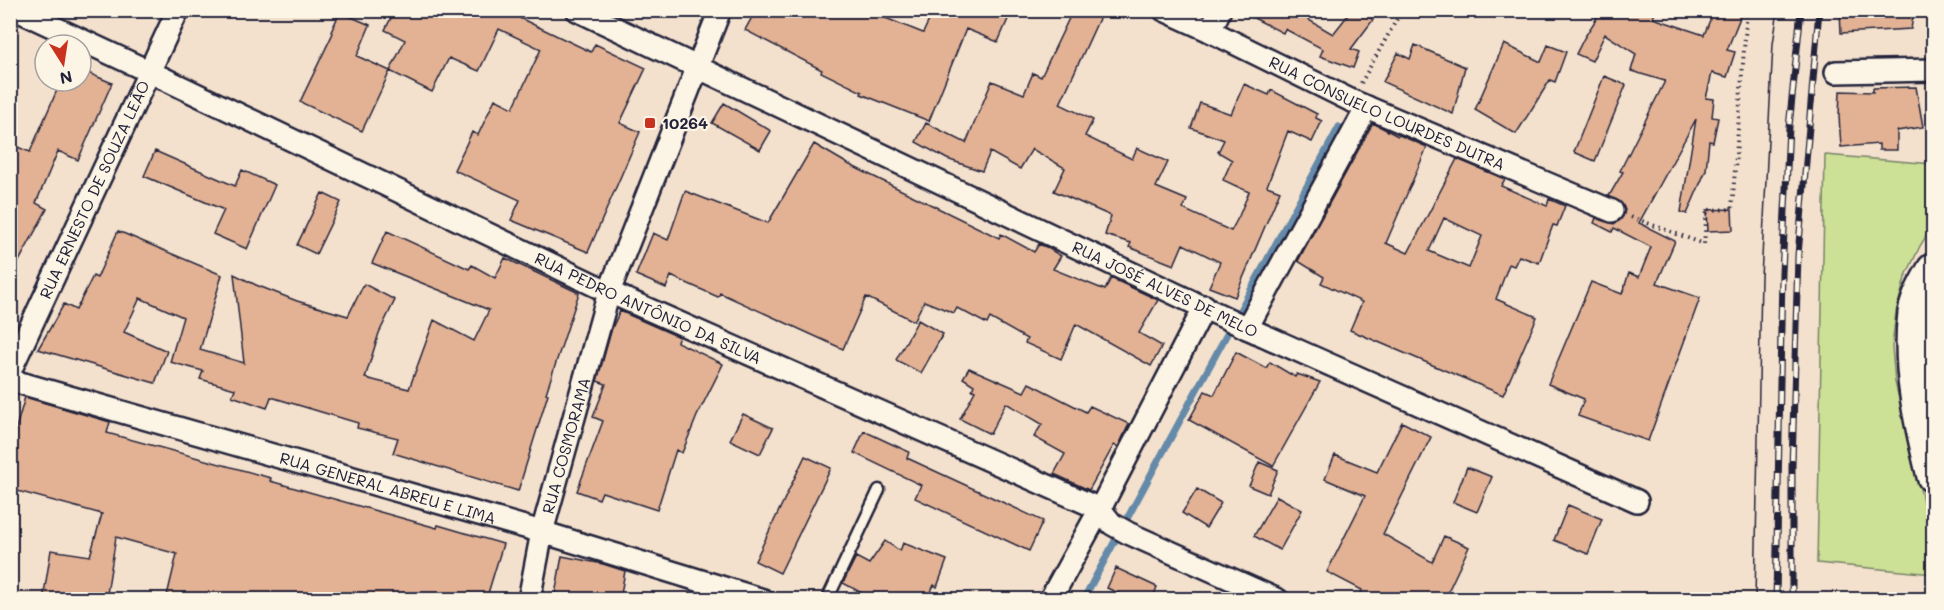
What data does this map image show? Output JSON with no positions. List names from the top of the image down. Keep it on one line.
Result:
{"streets":{"street":["RUA CONSUELO LOURDES DUTRA","RUA ERNESTO DE SOUZA LEÃO","RUA JOSÉ ALVES DE MELO","RUA PEDRO ANTÔNIO DA SILVA","RUA COSMORAMA","RUA GENERAL ABREU E LIMA"]},"crossings":[["RUA ERNESTO DE SOUZA LEÃO","RUA PEDRO ANTÔNIO DA SILVA"],["RUA JOSÉ ALVES DE MELO","RUA COSMORAMA"],["RUA PEDRO ANTÔNIO DA SILVA","RUA COSMORAMA"],["RUA COSMORAMA","RUA GENERAL ABREU E LIMA"]],"places":{"transit":["10264"]},"north":"bottom"}
